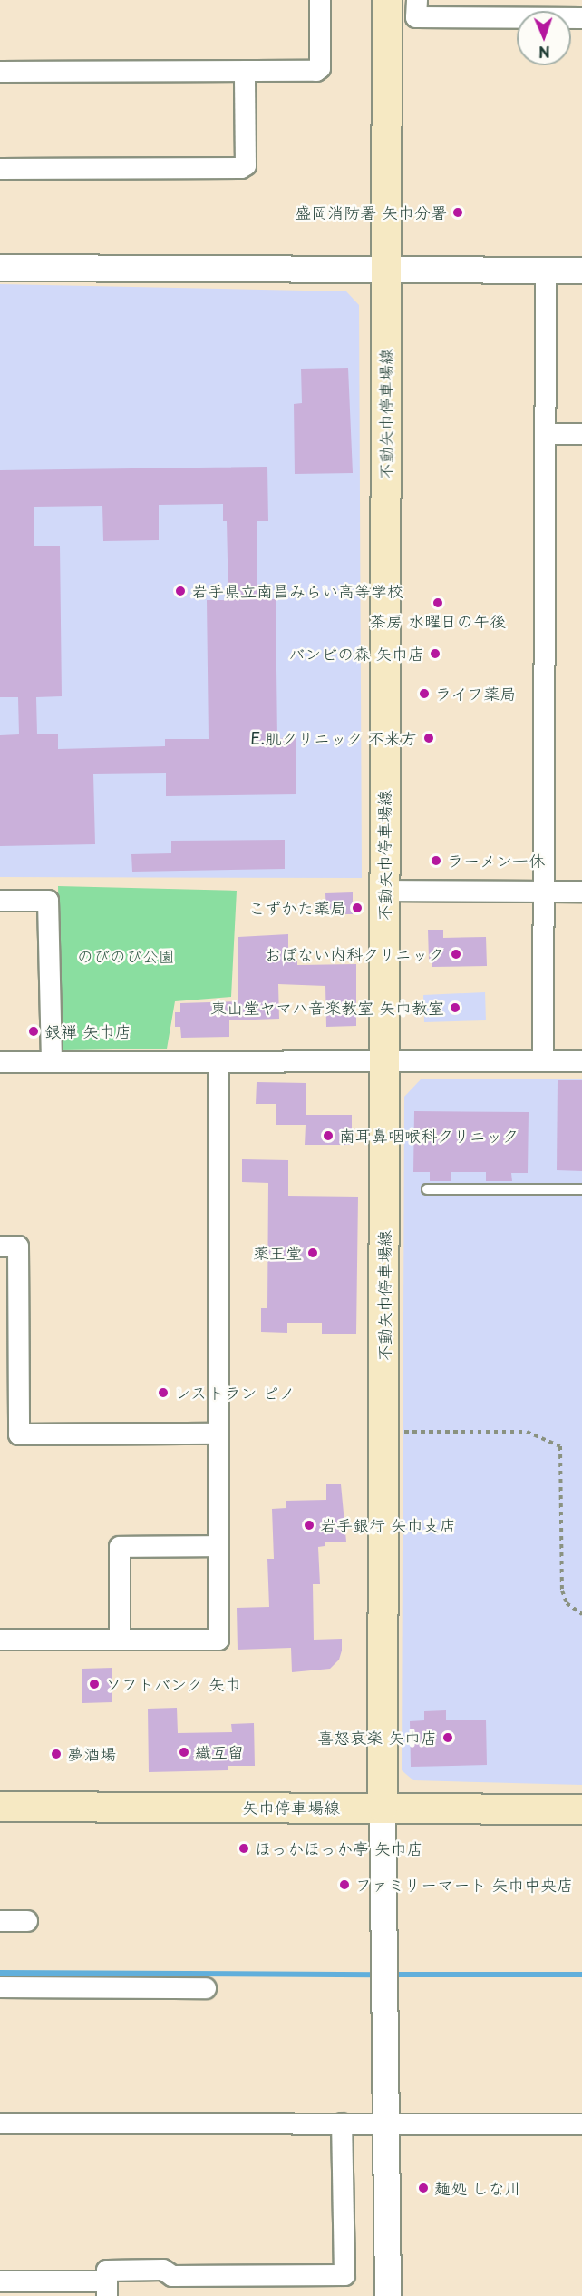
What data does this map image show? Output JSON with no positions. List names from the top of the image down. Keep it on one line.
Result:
{"streets":{"main road":["不動矢巾停車場線","矢巾停車場線"]},"crossings":[["不動矢巾停車場線","矢巾停車場線"]],"parks":["のびのび公園"],"places":["盛岡消防署 矢巾分署","岩手県立南昌みらい高等学校","茶房 水曜日の午後","バンビの森 矢巾店","ライフ薬局","E.肌クリニック 不来方","ラーメン一休","こずかた薬局","おぼない内科クリニック","東山堂ヤマハ音楽教室 矢巾教室","銀禅 矢巾店","南耳鼻咽喉科クリニック","薬王堂","レストラン ピノ","岩手銀行 矢巾支店","ソフトバンク 矢巾","喜怒哀楽 矢巾店","織互留","夢酒場","ほっかほっか亭 矢巾店","ファミリーマート 矢巾中央店","麺処 しな川"],"north":"bottom"}
